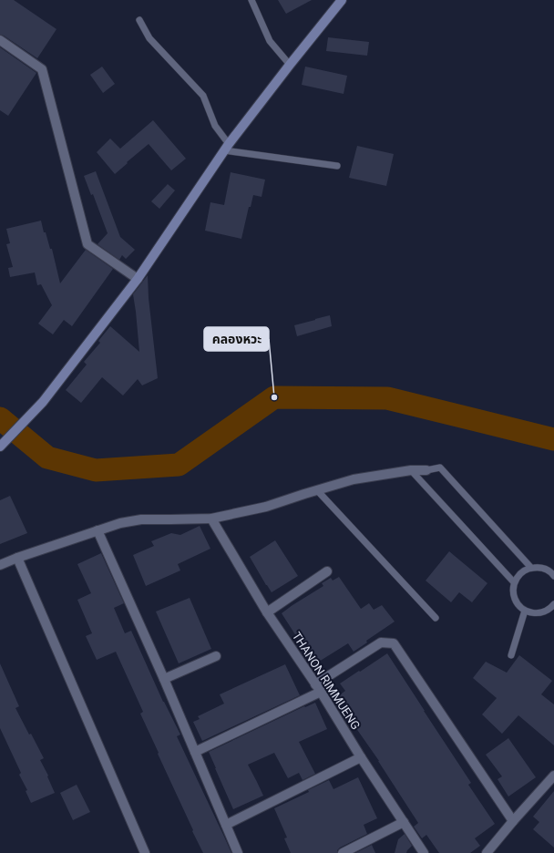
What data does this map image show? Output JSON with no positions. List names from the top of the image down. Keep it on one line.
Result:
{"streets":{"street":["THANON RIMMUENG"]},"places":["คลองหวะ"]}
